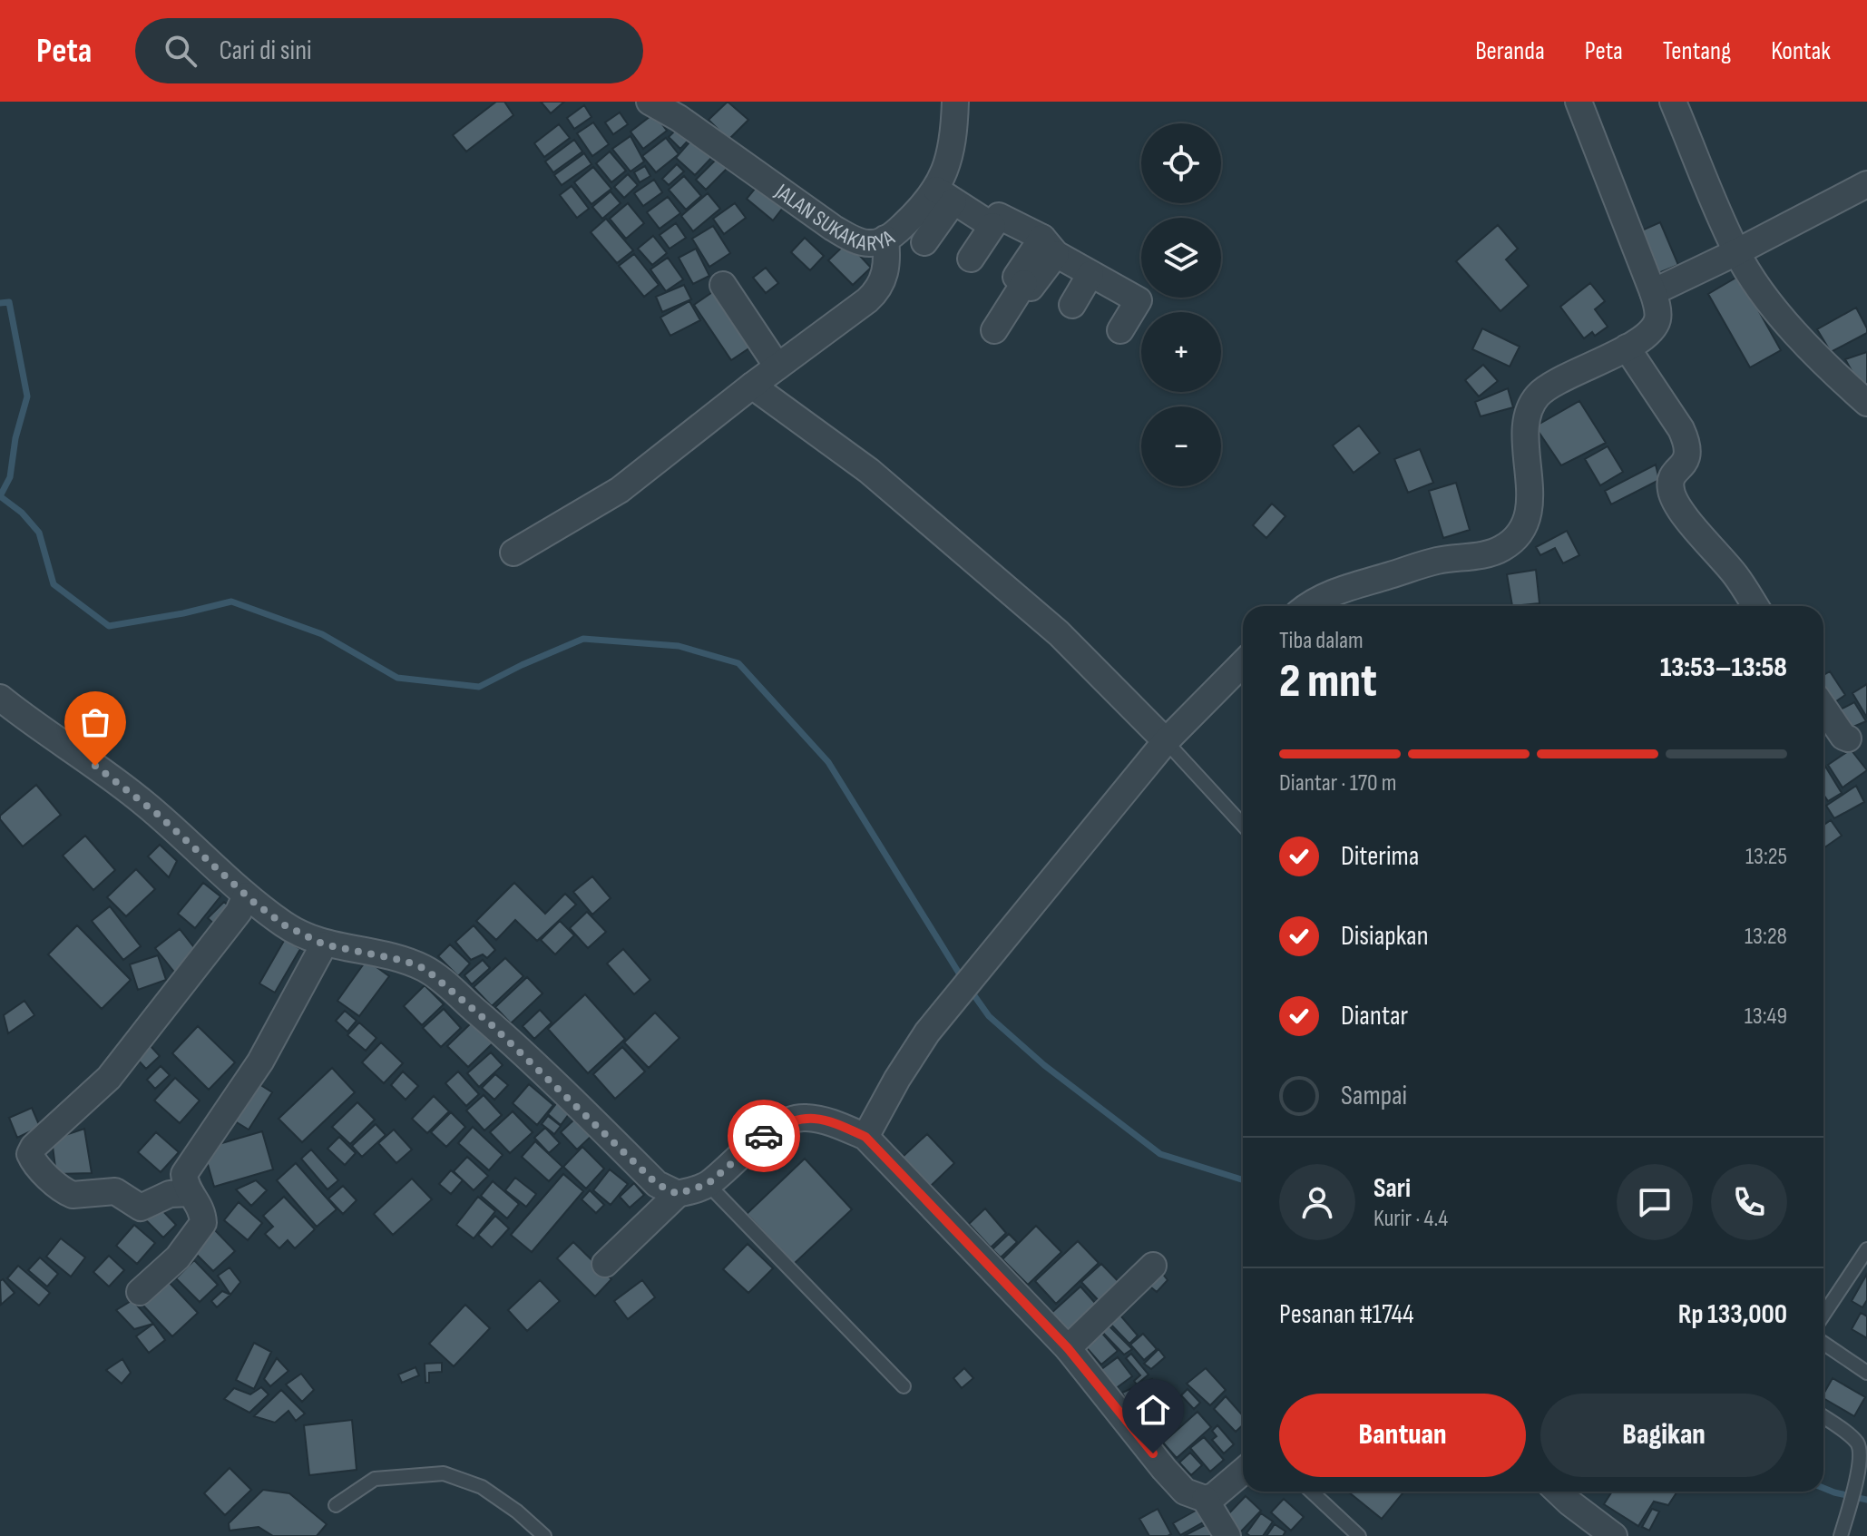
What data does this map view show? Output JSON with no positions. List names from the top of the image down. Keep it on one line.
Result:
{"streets":{"street":["JALAN SUKAKARYA"]},"page":{"header":"Peta","search":"Cari di sini","nav":["Beranda","Peta","Tentang","Kontak"],"map_buttons":["+","−"],"heading":["2 mnt","Tiba dalam","13:53–13:58"],"panel":["Sari","Kurir · 4.4","Pesanan #1744","Rp 133,000"],"bar":"Diantar · 170 m","list":[["Diterima","13:25"],["Disiapkan","13:28"],["Diantar","13:49"],"Sampai"],"buttons":["Bantuan","Bagikan"]}}
